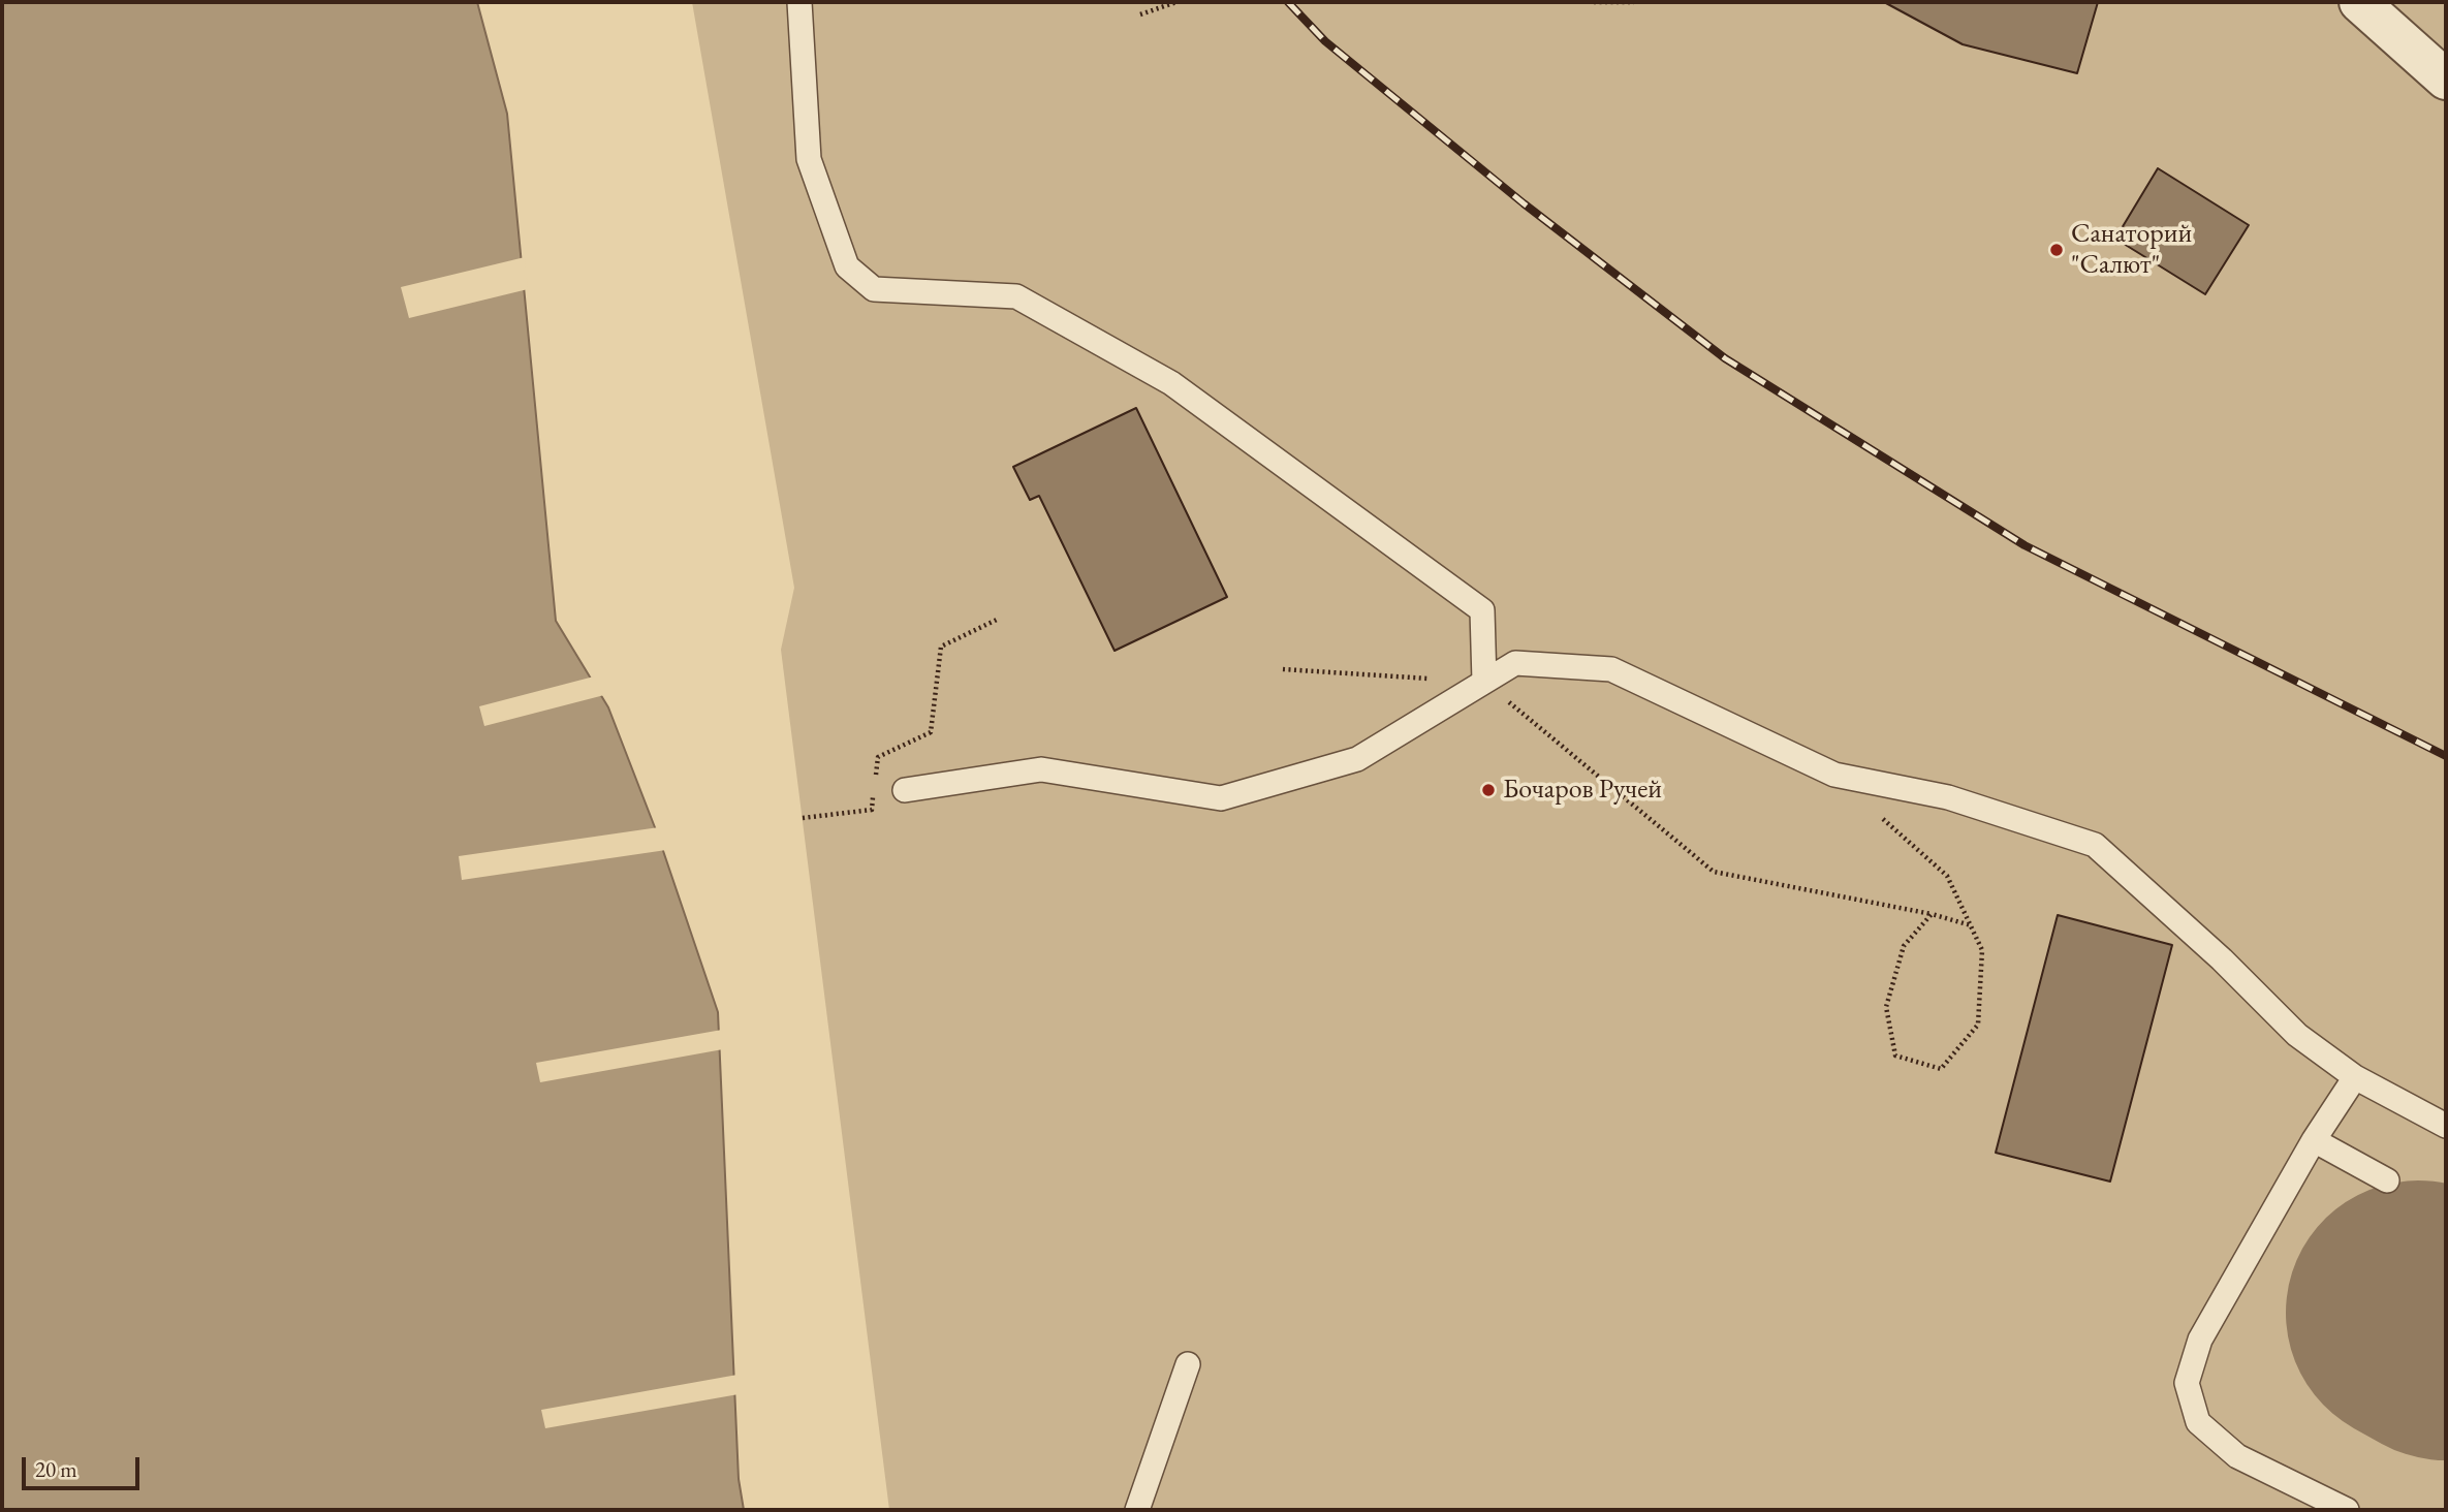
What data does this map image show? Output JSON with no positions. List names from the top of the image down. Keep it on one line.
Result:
{"places":["Санаторий \"Салют\"","Бочаров Ручей"],"scale_bar":"20 m"}
